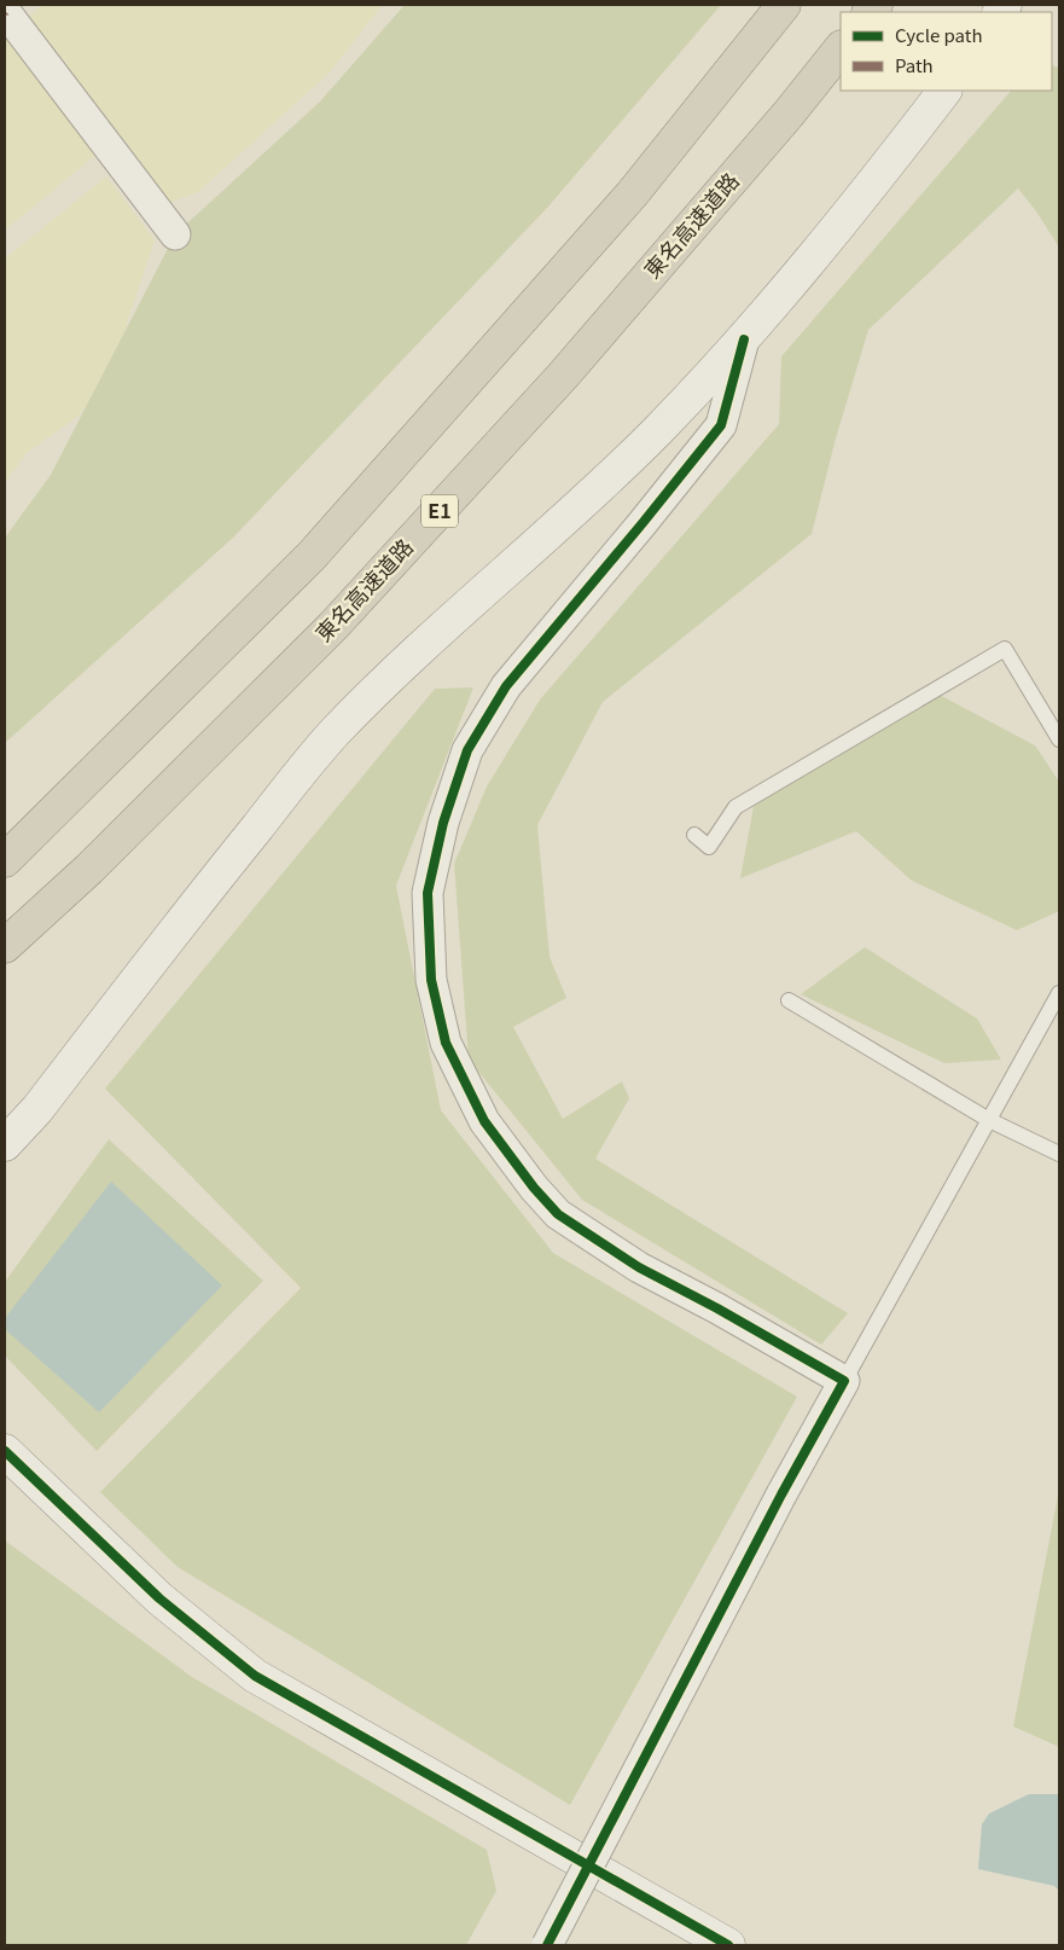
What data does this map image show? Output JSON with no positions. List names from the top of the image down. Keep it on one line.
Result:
{"streets":{"highway":["東名高速道路","E1"]},"legend":["Cycle path","Path"]}
